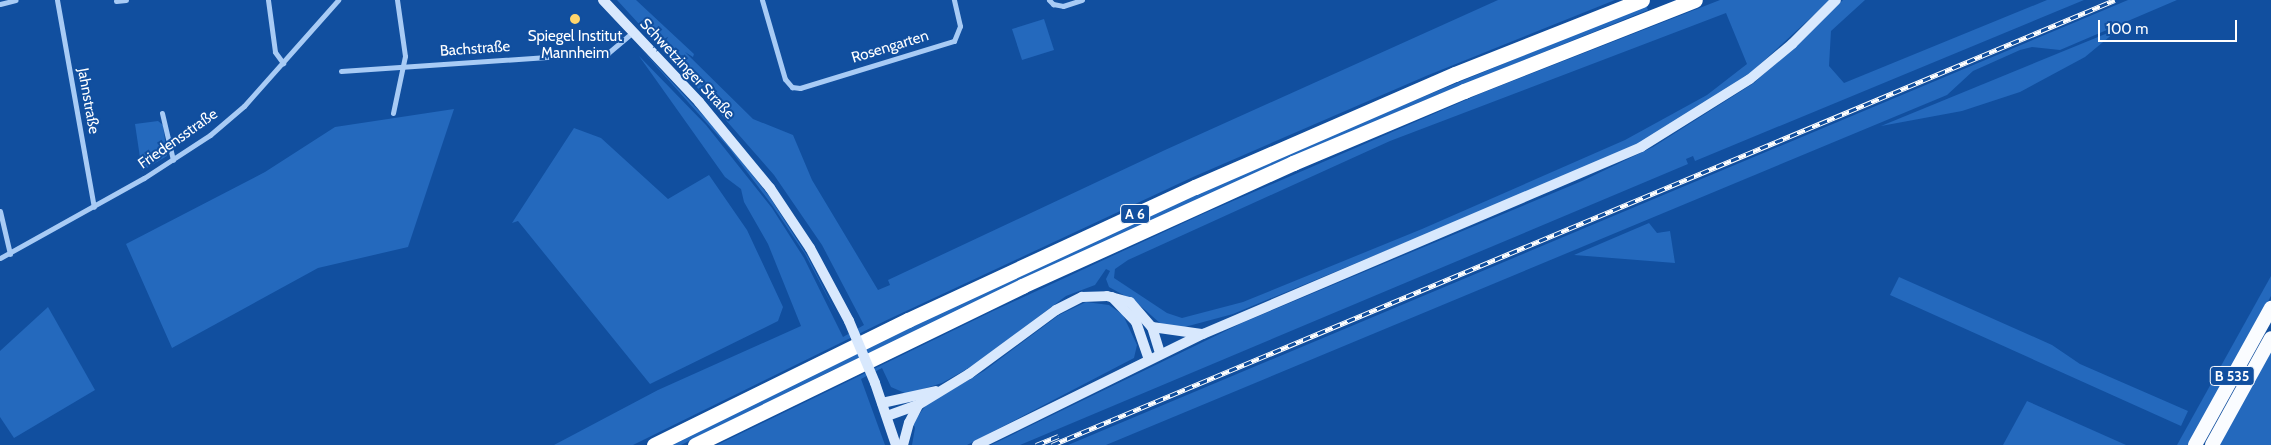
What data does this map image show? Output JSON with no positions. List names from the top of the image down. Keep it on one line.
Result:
{"streets":{"highway":["A 6","B 535"],"main road":["Schwetzinger Straße"],"street":["Rosengarten","Bachstraße","Jahnstraße","Friedensstraße"]},"crossings":[["Bachstraße","Schwetzinger Straße"],["Jahnstraße","Friedensstraße"]],"places":["Spiegel Institut Mannheim"],"scale_bar":"100 m"}
